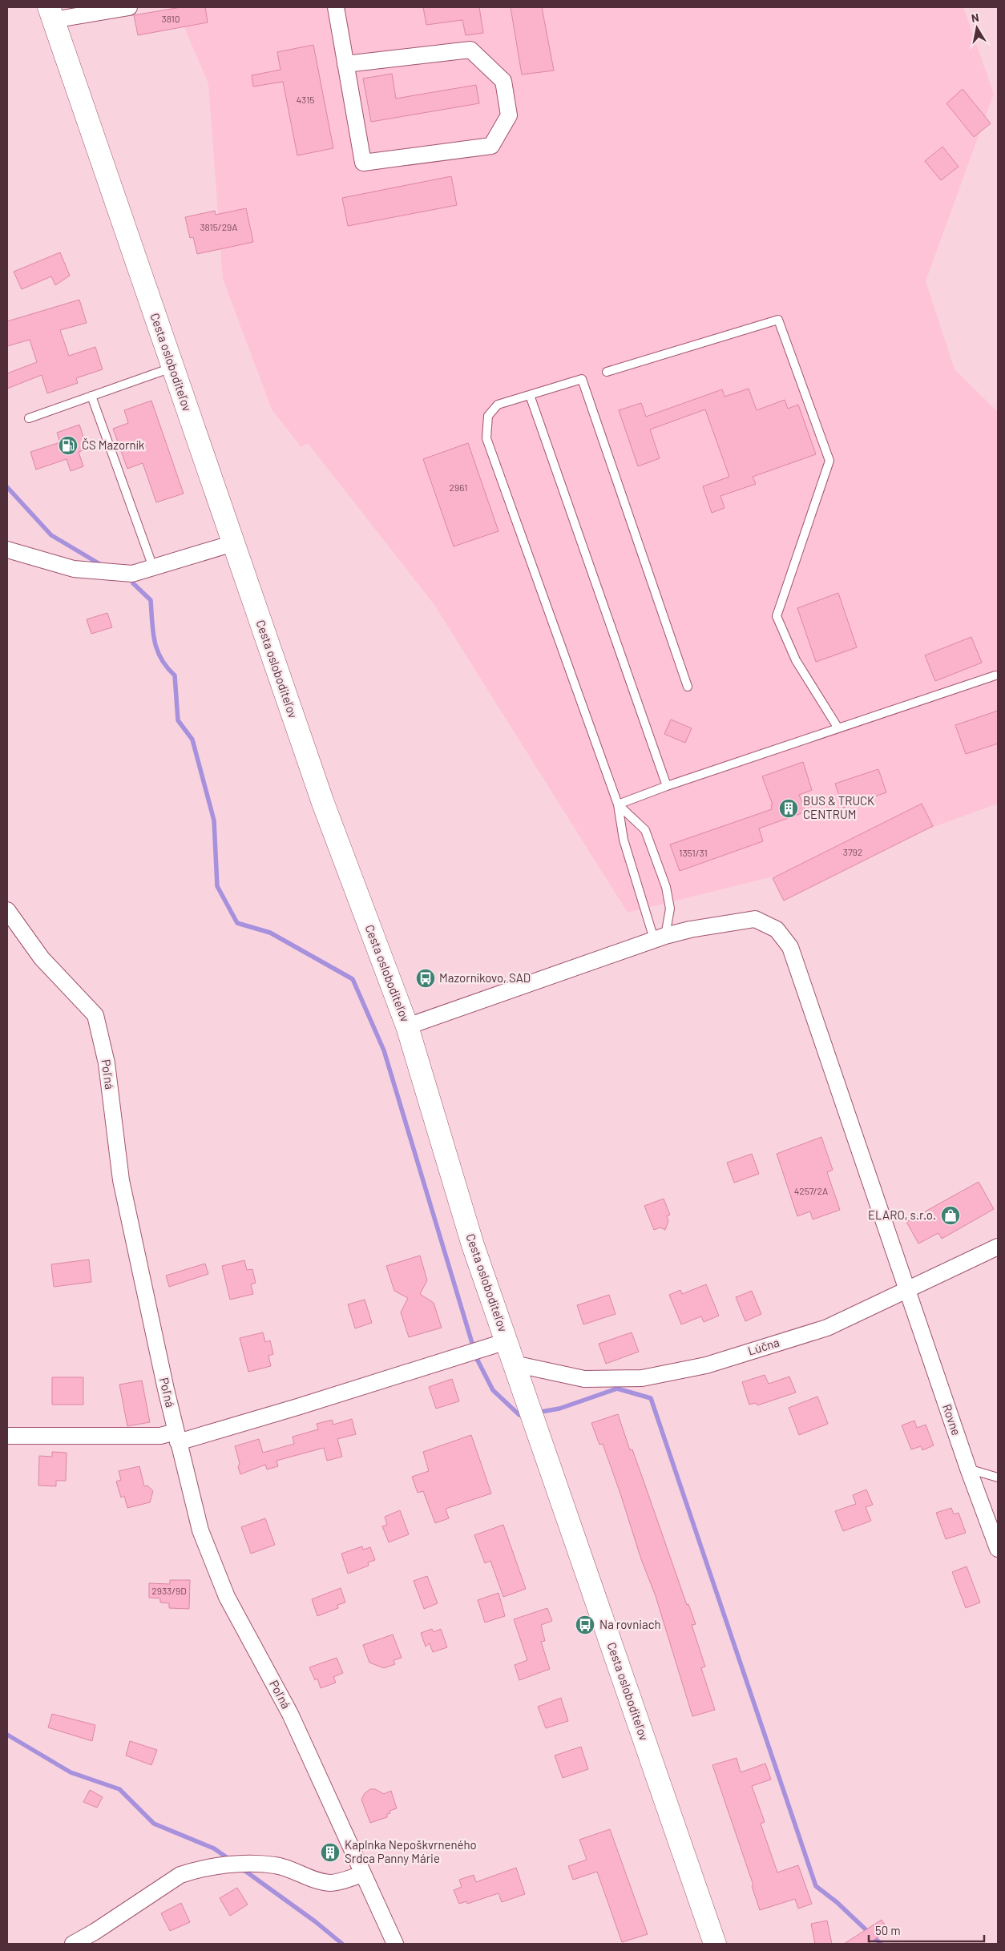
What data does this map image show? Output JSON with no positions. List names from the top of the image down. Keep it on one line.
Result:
{"streets":{"main road":["Cesta osloboditeľov"],"street":["Poľná","Lúčna","Rovne"]},"crossings":[["Cesta osloboditeľov","Lúčna"],["Cesta osloboditeľov","Rovne"],["Lúčna","Rovne"]],"places":{"fuel station":["ČS Mazorník"],"building":["BUS & TRUCK CENTRUM","Kaplnka Nepoškvrneného Srdca Panny Márie"],"bus stop":["Mazorníkovo, SAD","Na rovniach"],"shop":["ELARO, s.r.o."]},"house_numbers":["3810","4315","3815/29A","2961","3792","1351/31","4257/2A","2933/9D"],"scale_bar":"50 m","north":"top"}
